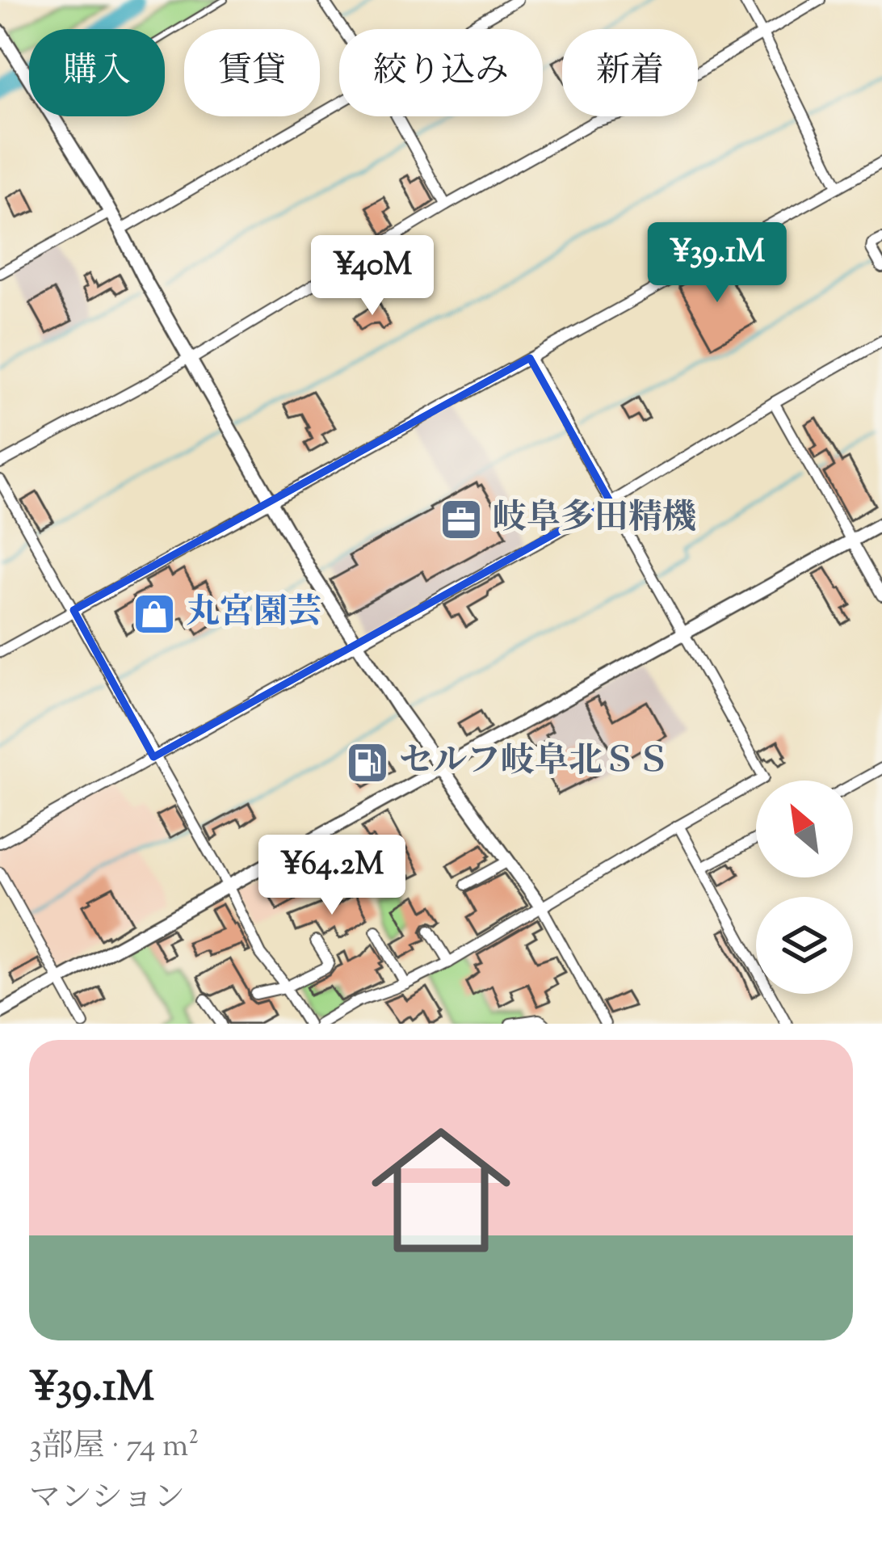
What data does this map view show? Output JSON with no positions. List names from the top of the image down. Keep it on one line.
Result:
{"places":{"office":["岐阜多田精機"],"shop":["丸宮園芸"],"fuel station":["セルフ岐阜北ＳＳ"]},"north":"top left","page":{"chip":["購入","賃貸","絞り込み","新着"],"price":["¥39.1M","¥40M","¥64.2M"],"list":[{"name":"¥39.1M","note":"3部屋 · 74 m² · マンション"}]}}
